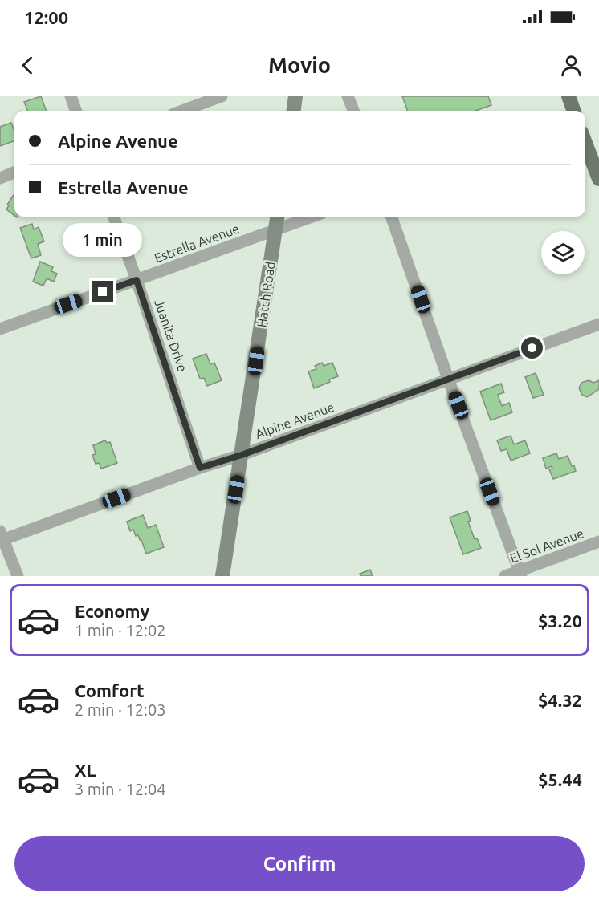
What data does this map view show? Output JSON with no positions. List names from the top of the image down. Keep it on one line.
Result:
{"streets":{"street":["Estrella Avenue","Hatch Road","Juanita Drive","Alpine Avenue","El Sol Avenue"]},"crossings":[["Estrella Avenue","Hatch Road"],["Estrella Avenue","Juanita Drive"],["Hatch Road","Alpine Avenue"],["Juanita Drive","Alpine Avenue"]],"page":{"status":"12:00","header":"Movio","banner":["Alpine Avenue","Estrella Avenue"],"bubble":"1 min","list":[{"name":"Economy","note":"1 min · 12:02","value":"$3.20"},{"name":"Comfort","note":"2 min · 12:03","value":"$4.32"},{"name":"XL","note":"3 min · 12:04","value":"$5.44"}],"buttons":"Confirm"}}
